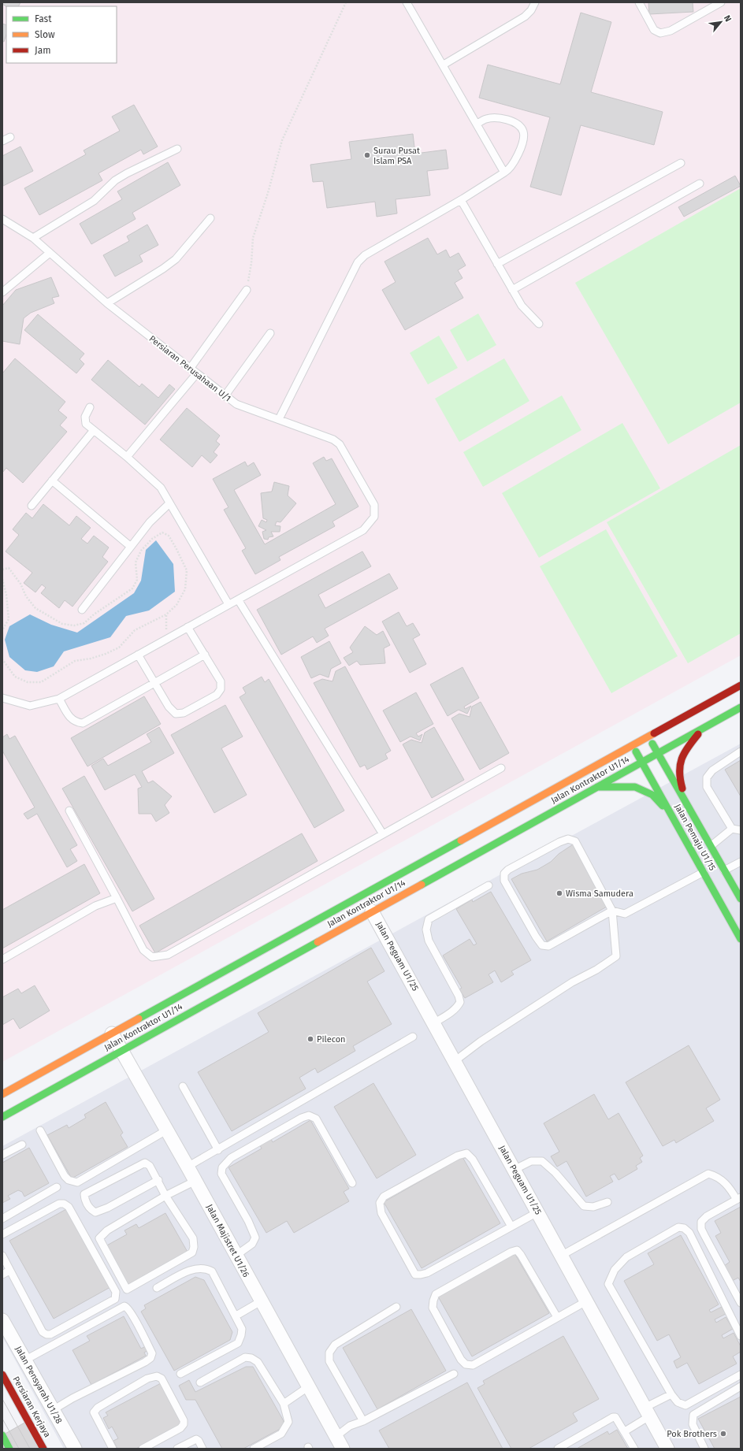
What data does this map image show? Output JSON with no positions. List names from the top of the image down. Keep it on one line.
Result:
{"streets":{"street":["Jalan Kontraktor U1/14","Jalan Pemaju U1/15","Jalan Peguam U1/25","Jalan Majistret U1/26","Jalan Pensyarah U1/28","Persiaran Kerjaya"],"lane":["Persiaran Perusahaan U/1"]},"crossings":[["Jalan Kontraktor U1/14","Jalan Pemaju U1/15"],["Jalan Kontraktor U1/14","Jalan Peguam U1/25"],["Jalan Kontraktor U1/14","Jalan Majistret U1/26"]],"places":["Surau Pusat Islam PSA","Wisma Samudera","Pilecon","Pok Brothers"],"legend":["Fast","Slow","Jam"],"north":"top right"}
